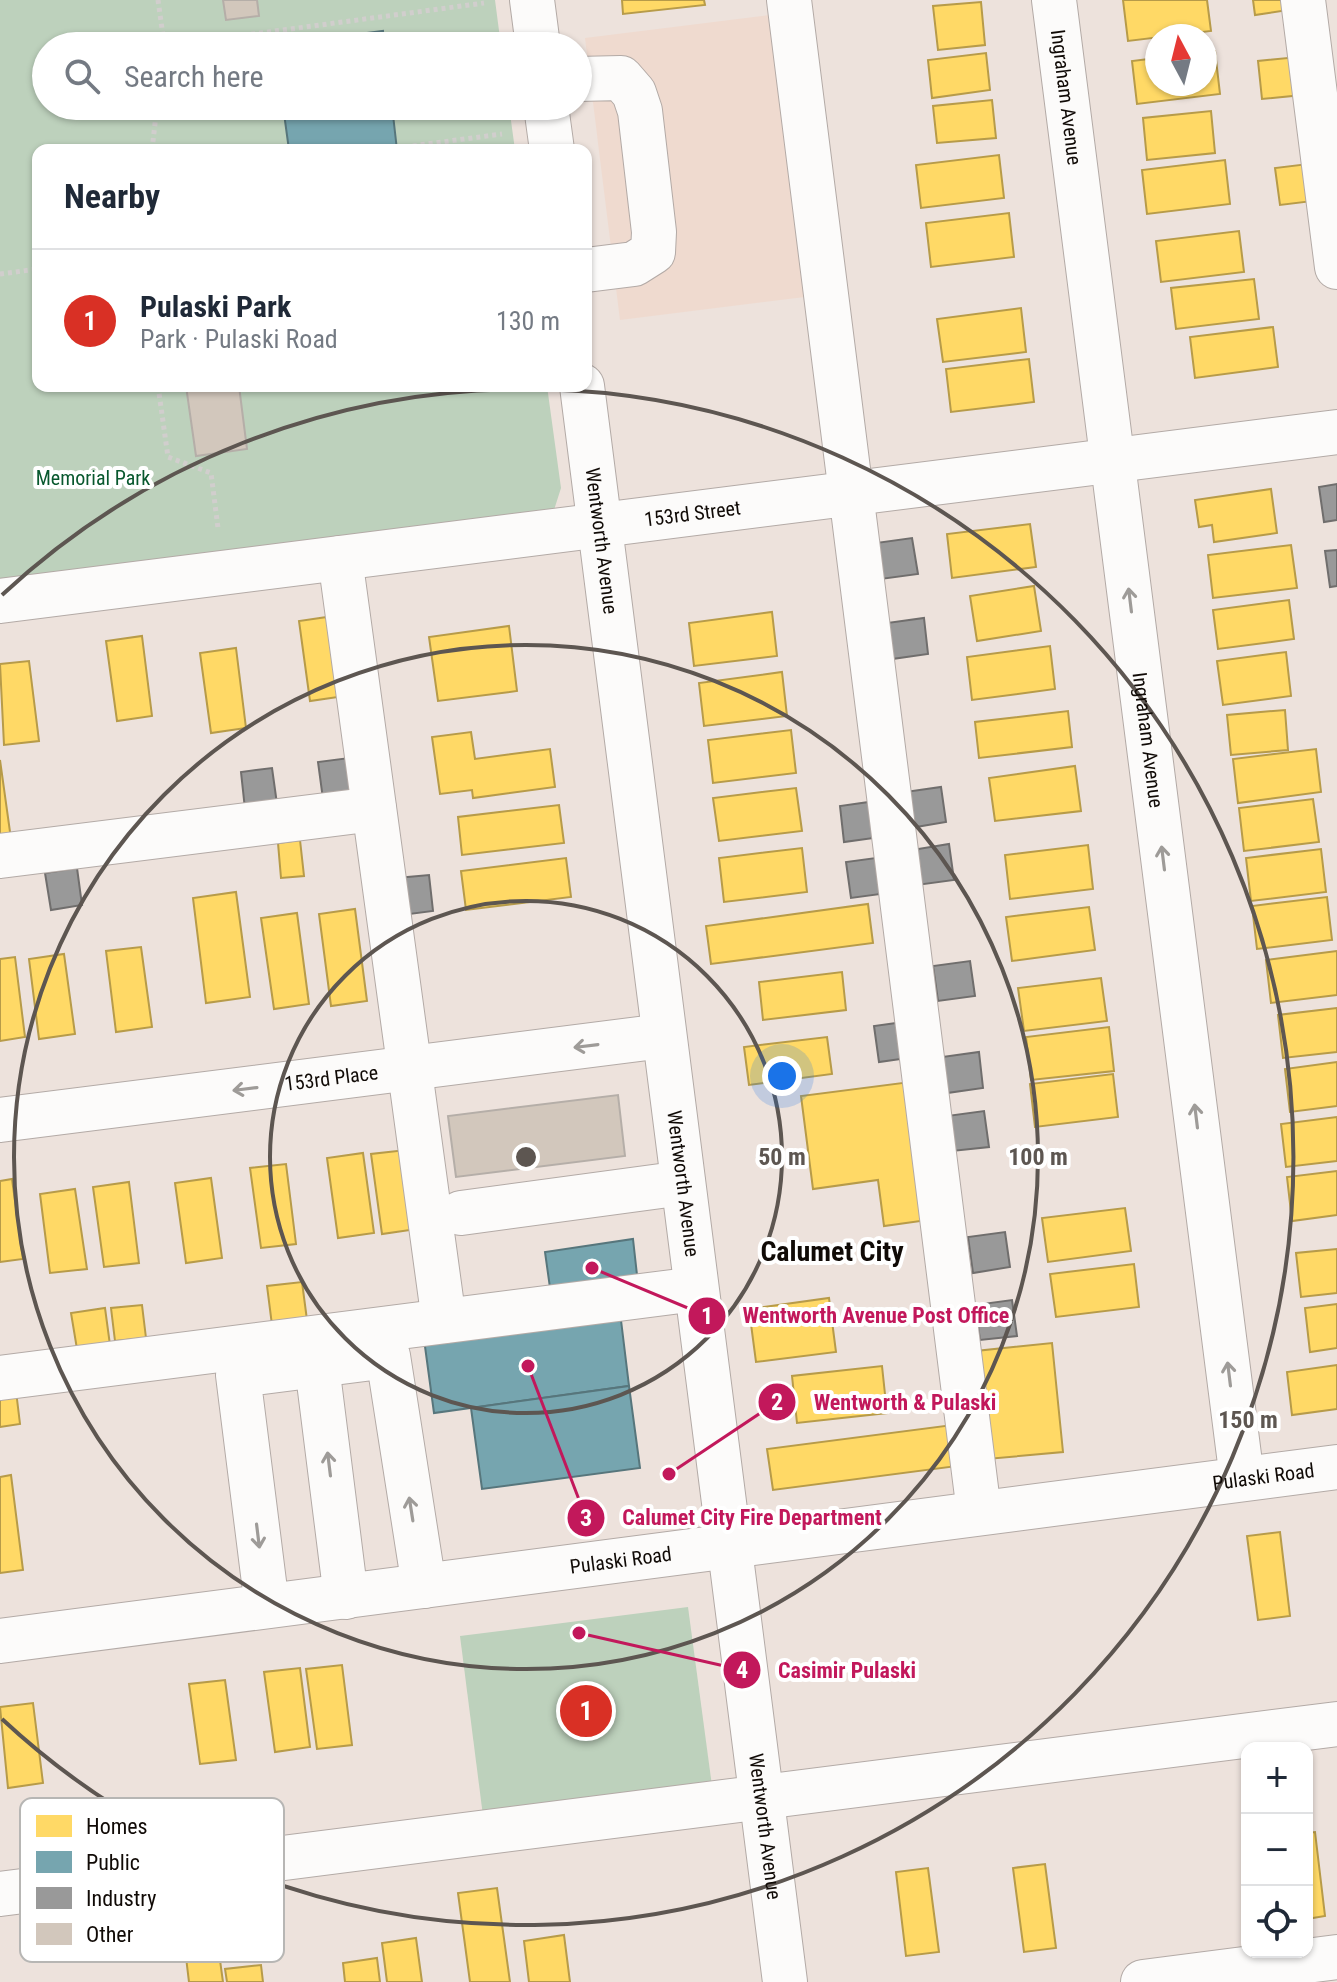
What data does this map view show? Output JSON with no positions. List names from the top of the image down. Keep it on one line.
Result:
{"streets":{"street":["Ingraham Avenue","153rd Street","Wentworth Avenue","153rd Place","Pulaski Road"]},"crossings":[["Ingraham Avenue","153rd Street"],["Ingraham Avenue","Pulaski Road"],["153rd Street","Wentworth Avenue"],["Wentworth Avenue","153rd Place"],["Wentworth Avenue","Pulaski Road"]],"districts":["Calumet City"],"parks":["Memorial Park"],"places":["Wentworth Avenue Post Office","Calumet City Fire Department","Wentworth & Pulaski","Casimir Pulaski"],"legend":["Homes","Public","Industry","Other"],"north":"top","page":{"search":"Search here","heading":"Nearby","list":[{"mark":"1","name":"Pulaski Park","note":"Park · Pulaski Road","value":"130 m"}],"pins":"1","map_buttons":["+","−"]},"rings":["50 m","100 m","150 m"]}
